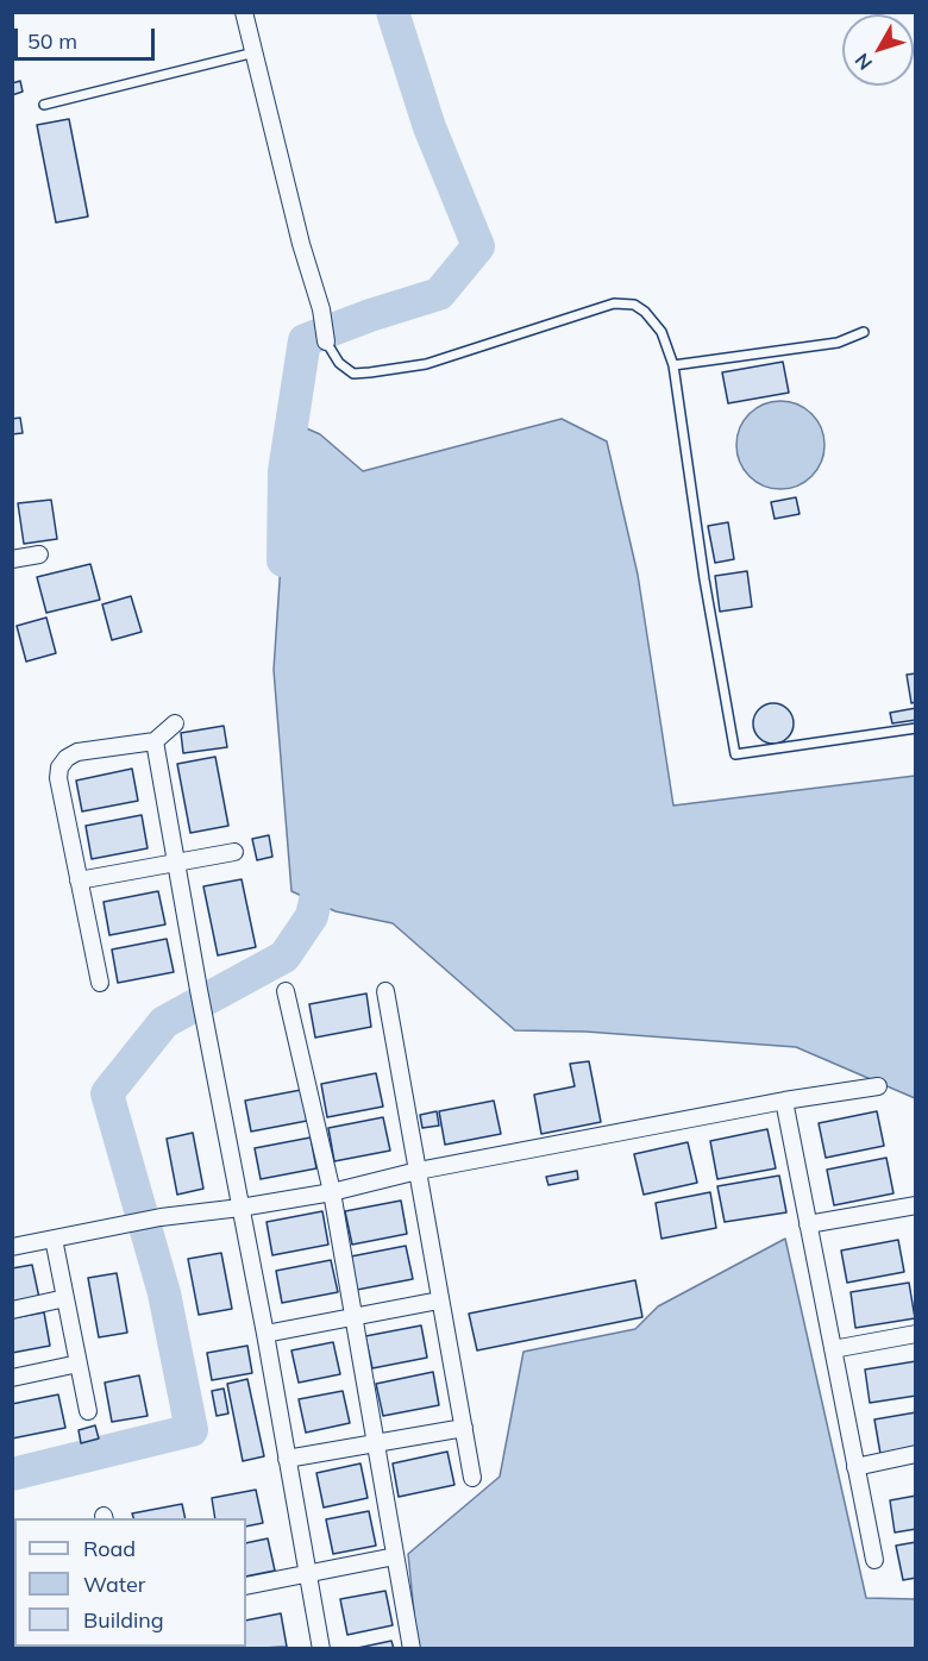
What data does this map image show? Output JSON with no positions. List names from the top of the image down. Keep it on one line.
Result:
{"legend":["Road","Water","Building"],"scale_bar":"50 m","north":"bottom left"}
